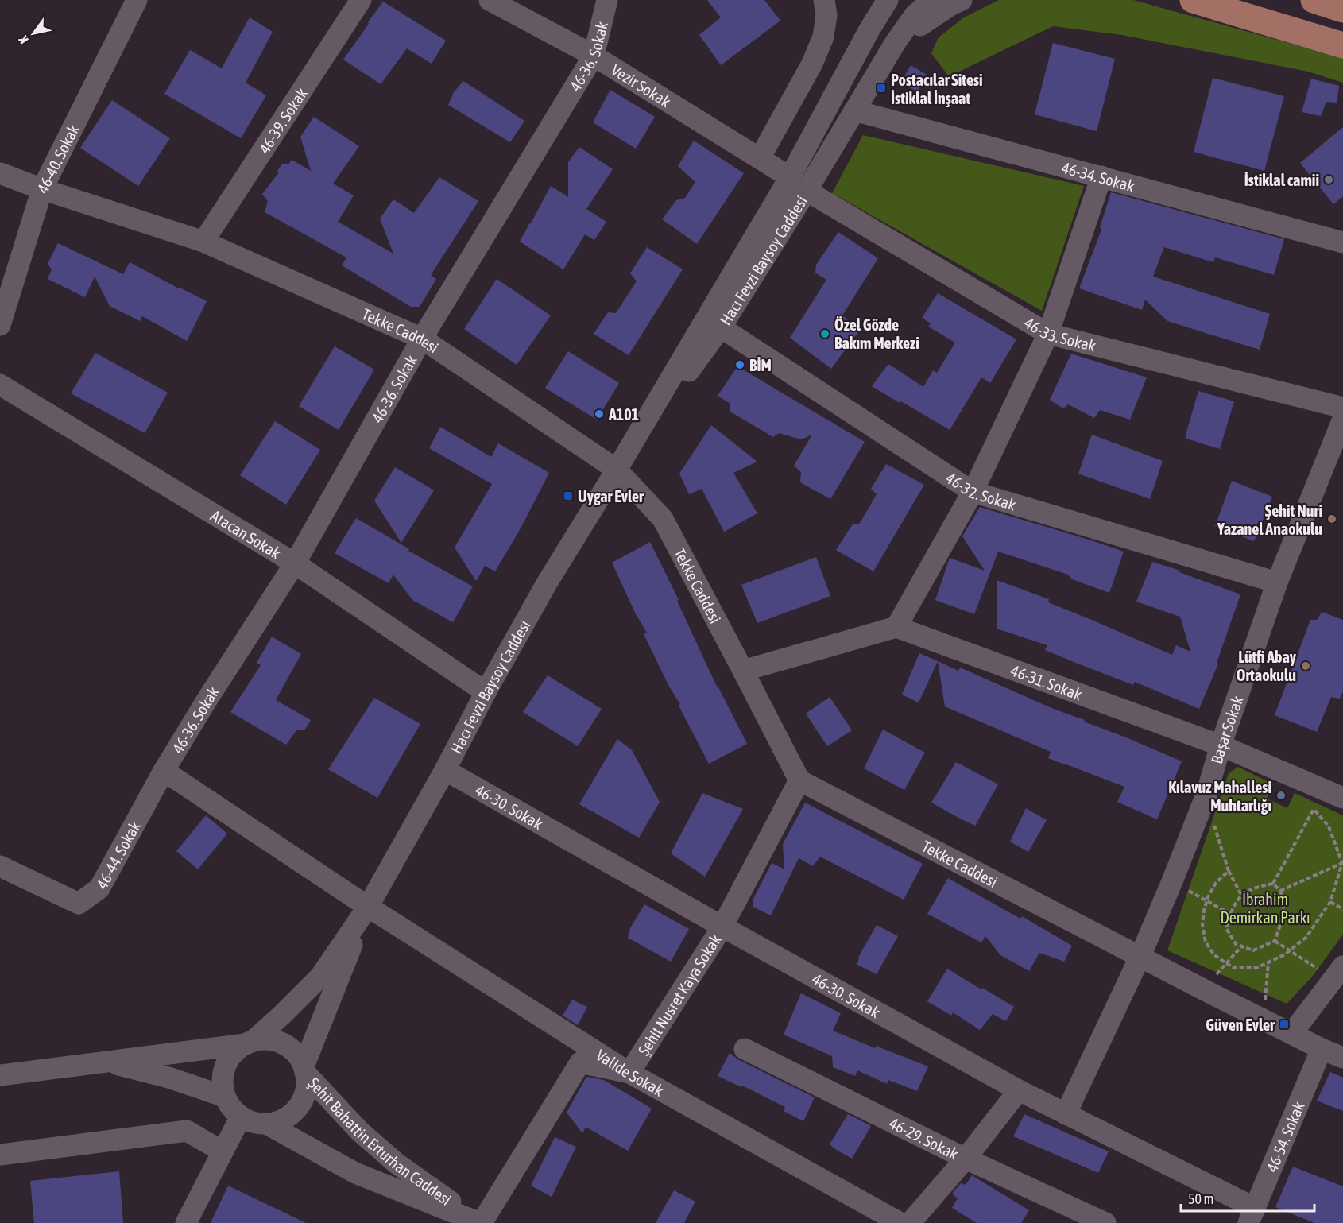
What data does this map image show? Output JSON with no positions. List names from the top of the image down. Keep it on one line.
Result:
{"streets":{"street":["46-36. Sokak","Vezir Sokak","46-39. Sokak","46-40. Sokak","46-34. Sokak","Hacı Fevzi Baysoy Caddesi","Tekke Caddesi","46-33. Sokak","46-32. Sokak","Atacan Sokak","46-31. Sokak","Başar Sokak","46-30. Sokak","46-44. Sokak","Şehit Nusret Kaya Sokak","Valide Sokak","46-54. Sokak","46-29. Sokak","Şehit Bahattin Erturhan Caddesi"]},"crossings":[["46-36. Sokak","Vezir Sokak"],["46-36. Sokak","Tekke Caddesi"],["46-36. Sokak","Atacan Sokak"],["46-36. Sokak","46-44. Sokak"],["46-36. Sokak","Valide Sokak"],["Vezir Sokak","Hacı Fevzi Baysoy Caddesi"],["46-39. Sokak","Tekke Caddesi"],["46-40. Sokak","Tekke Caddesi"],["46-34. Sokak","Hacı Fevzi Baysoy Caddesi"],["Hacı Fevzi Baysoy Caddesi","Tekke Caddesi"],["Hacı Fevzi Baysoy Caddesi","46-33. Sokak"],["Hacı Fevzi Baysoy Caddesi","46-32. Sokak"],["Hacı Fevzi Baysoy Caddesi","Atacan Sokak"],["Hacı Fevzi Baysoy Caddesi","46-30. Sokak"],["Hacı Fevzi Baysoy Caddesi","Valide Sokak"],["Hacı Fevzi Baysoy Caddesi","Şehit Bahattin Erturhan Caddesi"],["Tekke Caddesi","Başar Sokak"],["Tekke Caddesi","Şehit Nusret Kaya Sokak"],["Tekke Caddesi","46-54. Sokak"],["46-32. Sokak","Başar Sokak"],["46-31. Sokak","Başar Sokak"],["Başar Sokak","46-30. Sokak"],["46-30. Sokak","Şehit Nusret Kaya Sokak"],["46-30. Sokak","46-54. Sokak"],["46-44. Sokak","Valide Sokak"],["Şehit Nusret Kaya Sokak","Valide Sokak"],["Şehit Nusret Kaya Sokak","Şehit Bahattin Erturhan Caddesi"]],"parks":["İbrahim Demirkan Parkı"],"places":{"transit":["Postacılar Sitesi İstiklal İnşaat","Uygar Evler","Güven Evler"],"other":["İstiklal camii","Özel Gözde Bakım Merkezi","BİM","A101","Şehit Nuri Yazanel Anaokulu","Lütfi Abay Ortaokulu","Kılavuz Mahallesi Muhtarlığı"]},"scale_bar":"50 m","north":"bottom left"}
